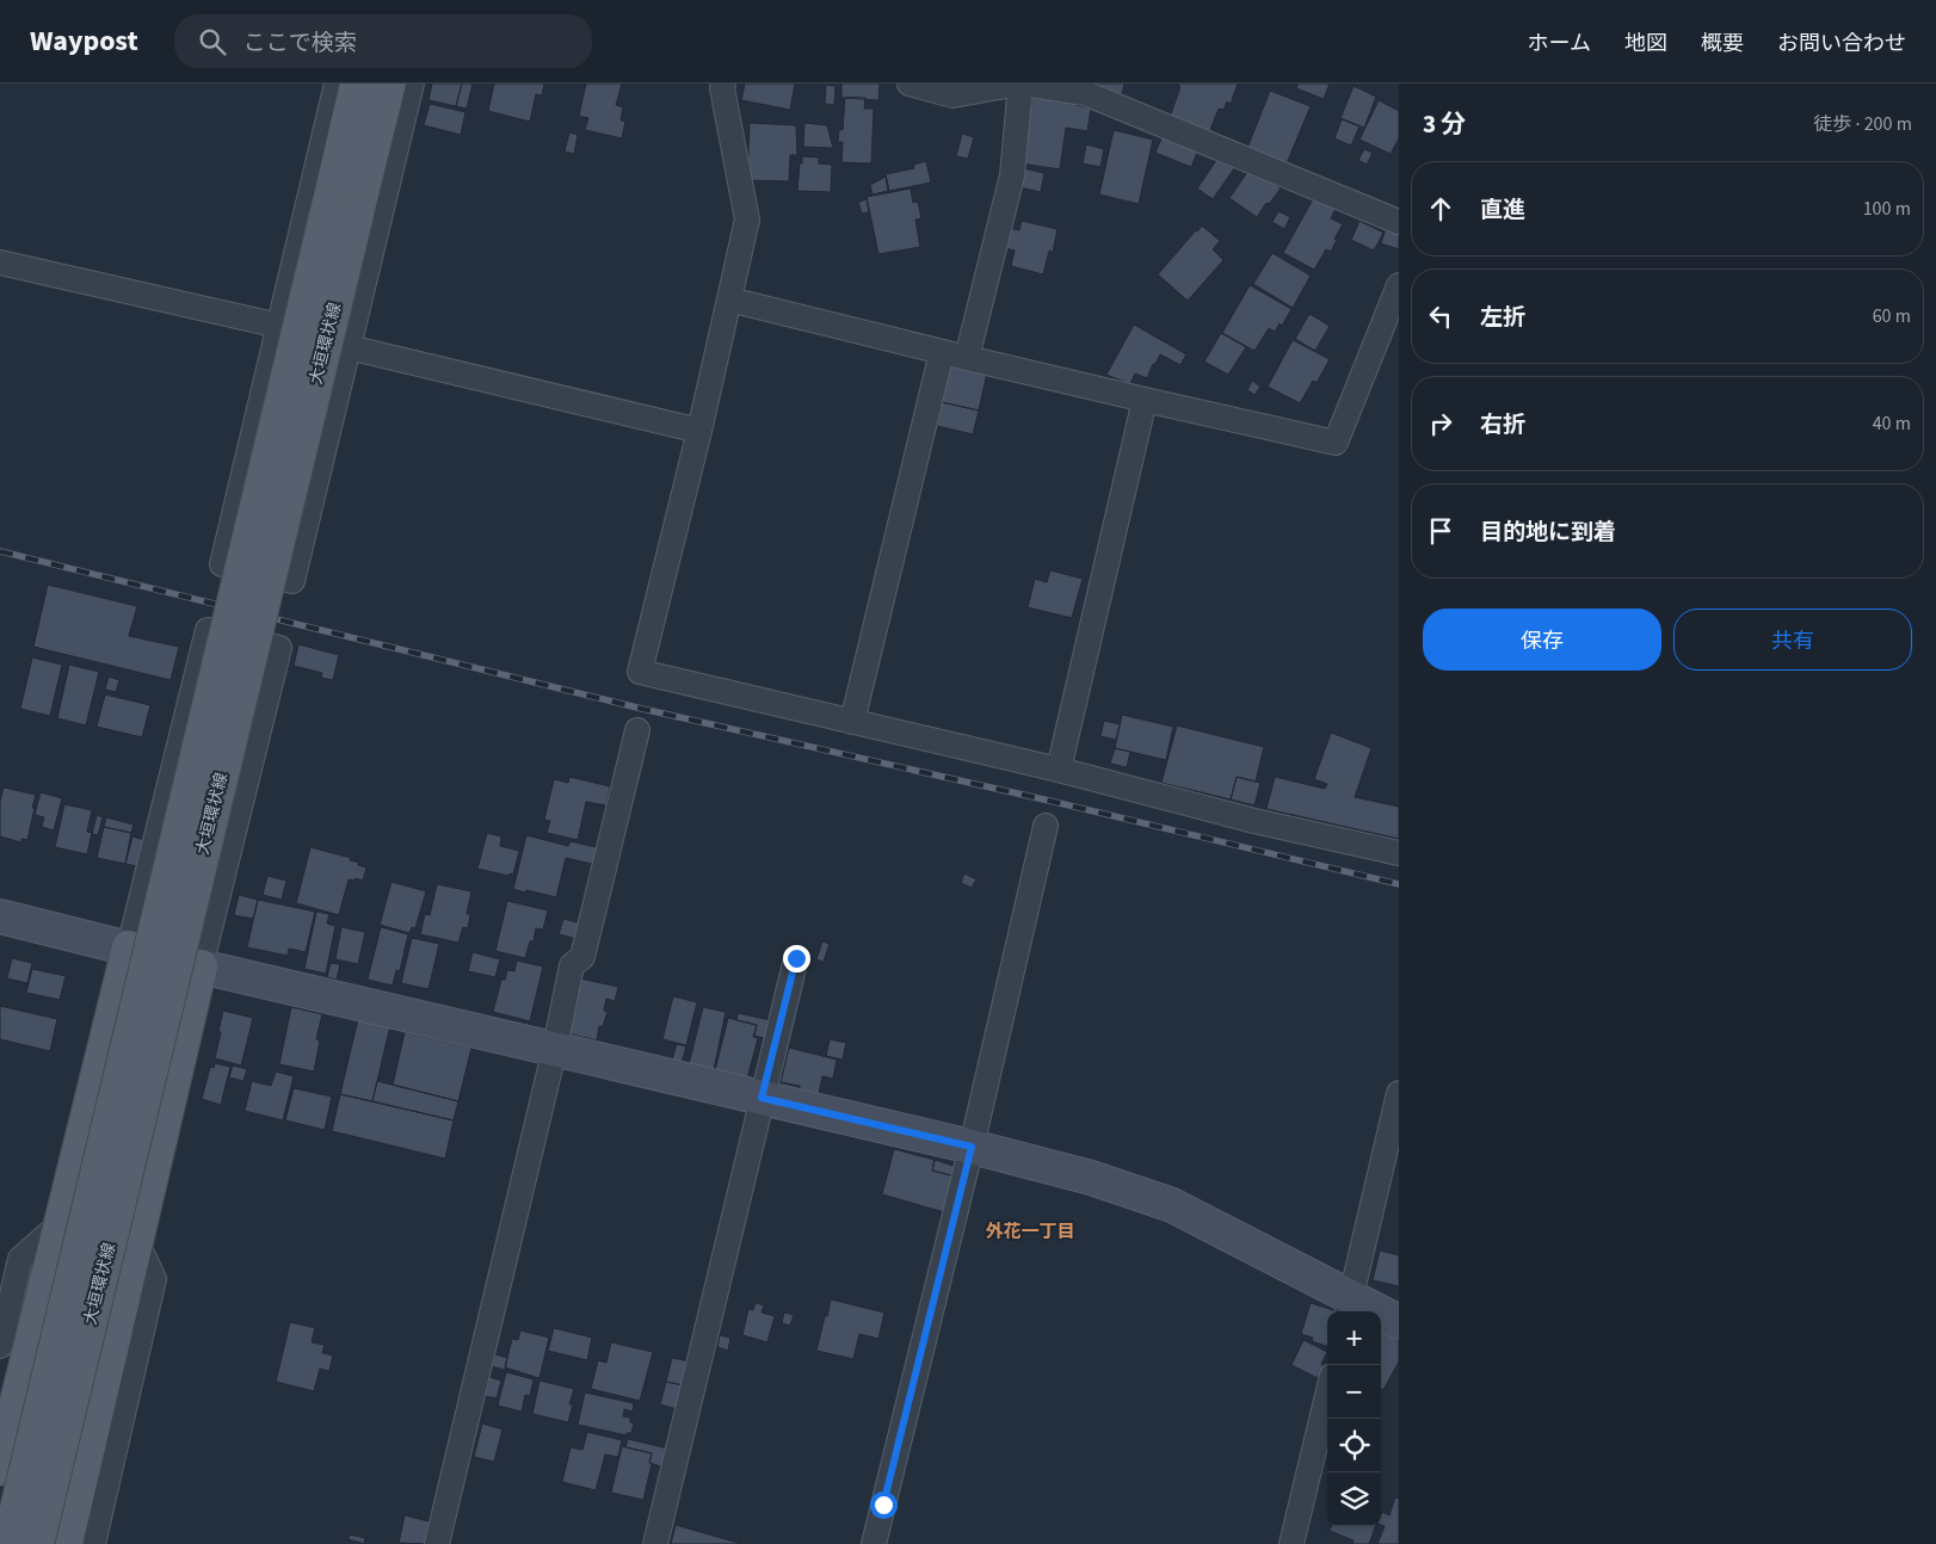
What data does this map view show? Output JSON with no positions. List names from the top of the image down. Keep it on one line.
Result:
{"streets":{"main road":["大垣環状線"]},"districts":["外花一丁目"],"page":{"header":"Waypost","search":"ここで検索","nav":["ホーム","地図","概要","お問い合わせ"],"heading":["3 分","徒歩 · 200 m"],"list":[["直進","100 m"],["左折","60 m"],["右折","40 m"],"目的地に到着"],"buttons":["保存","共有"],"map_buttons":["+","−"]}}
